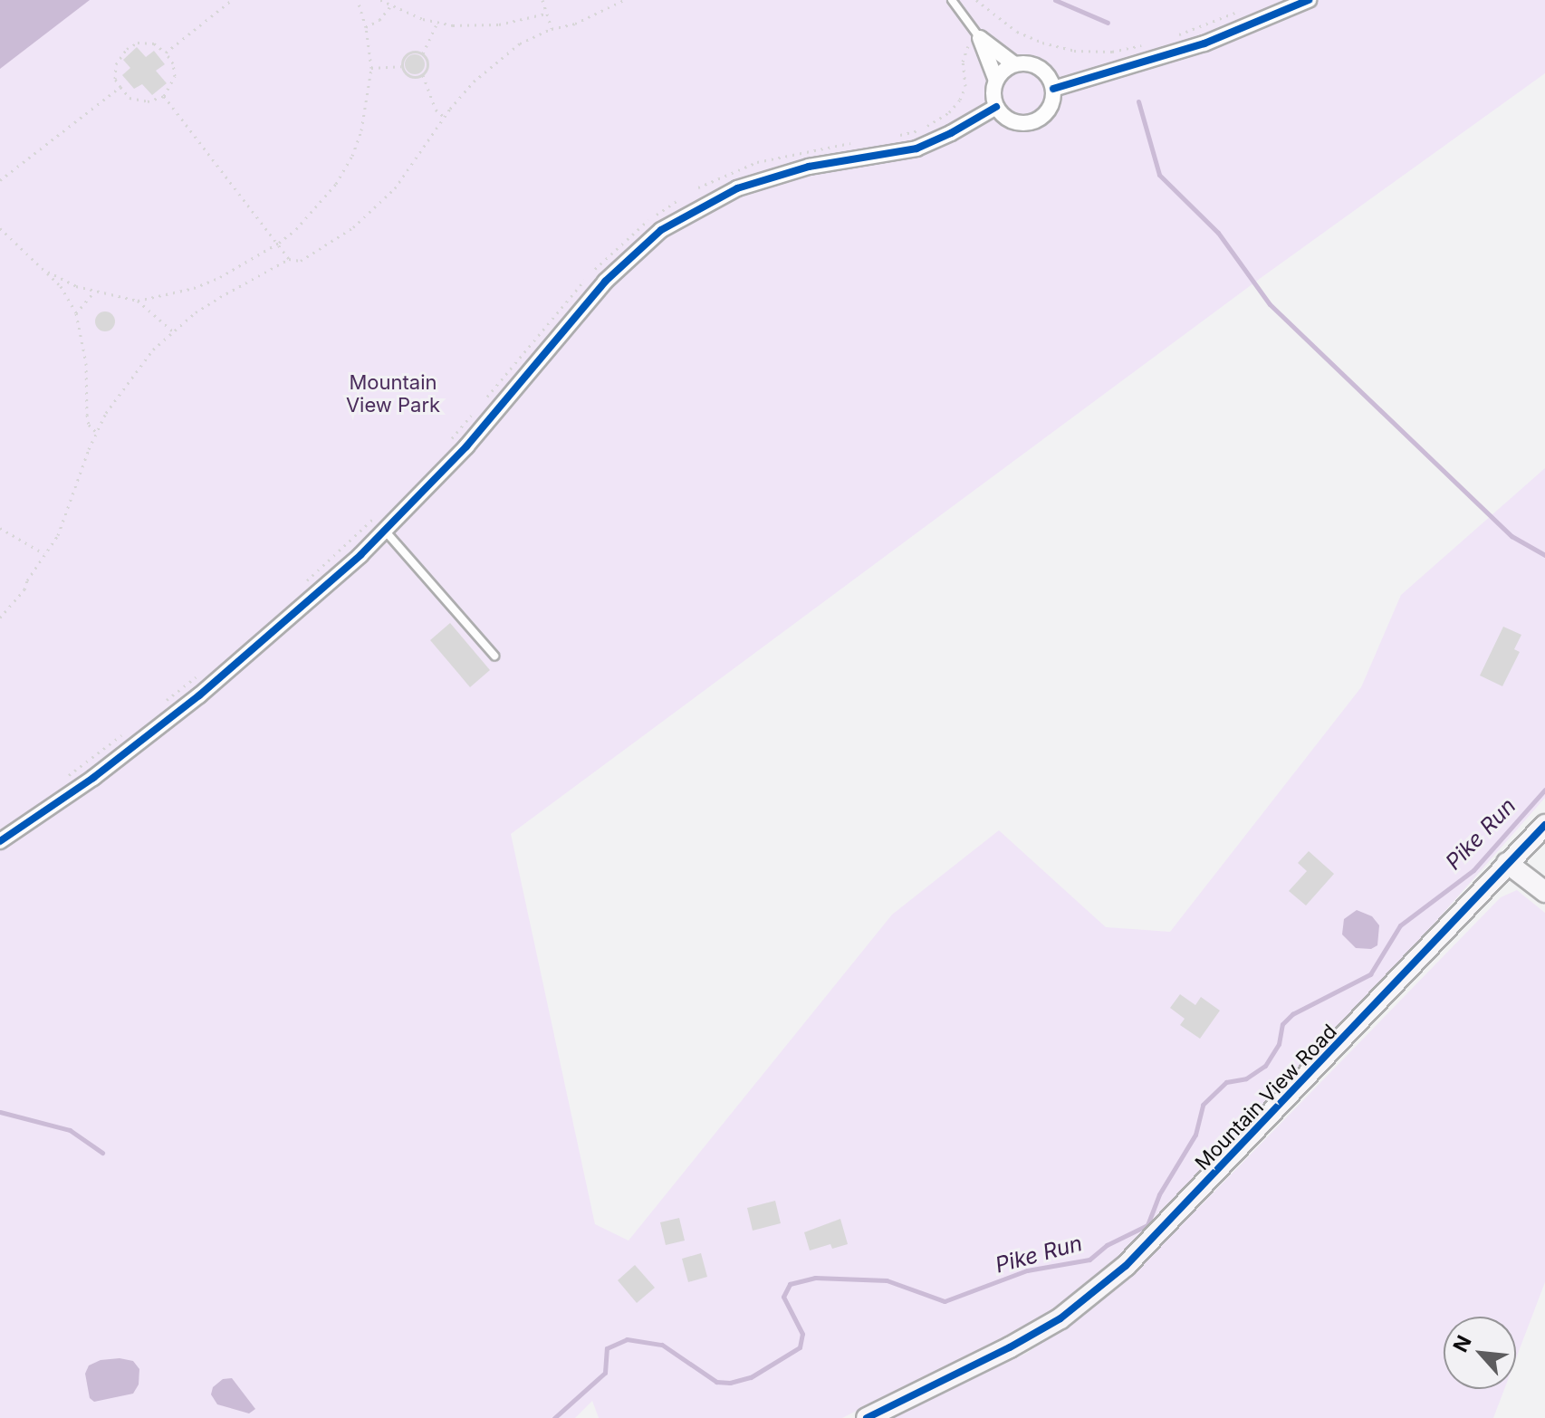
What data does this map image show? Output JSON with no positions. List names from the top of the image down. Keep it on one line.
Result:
{"streets":{"street":["Mountain View Road"]},"water":["Pike Run"],"parks":["Mountain View Park"],"north":"top left"}
